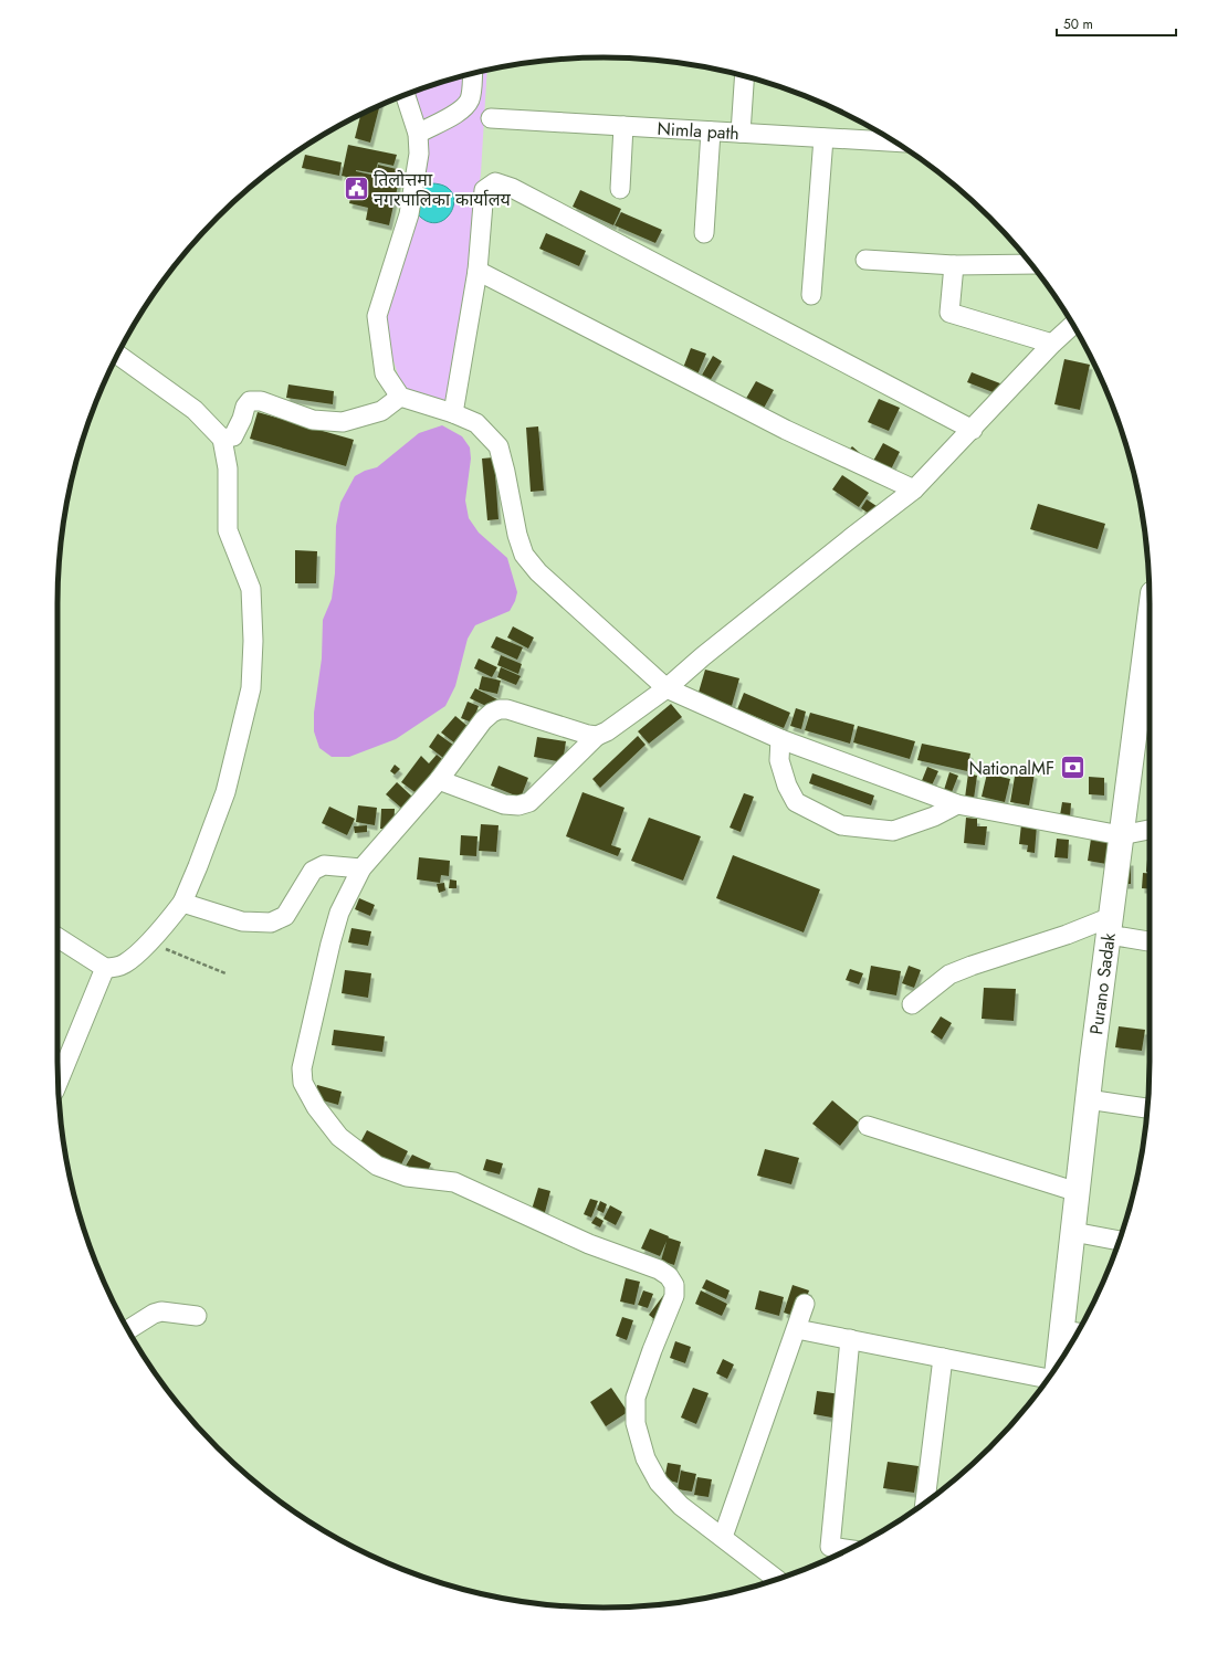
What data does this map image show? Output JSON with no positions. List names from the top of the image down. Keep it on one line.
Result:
{"streets":{"main road":["Purano Sadak"],"street":["Nimla path"]},"places":{"public building":["तिलोत्तमा नगरपालिका कार्यालय"],"bank":["NationalMF"]},"scale_bar":"50 m"}
